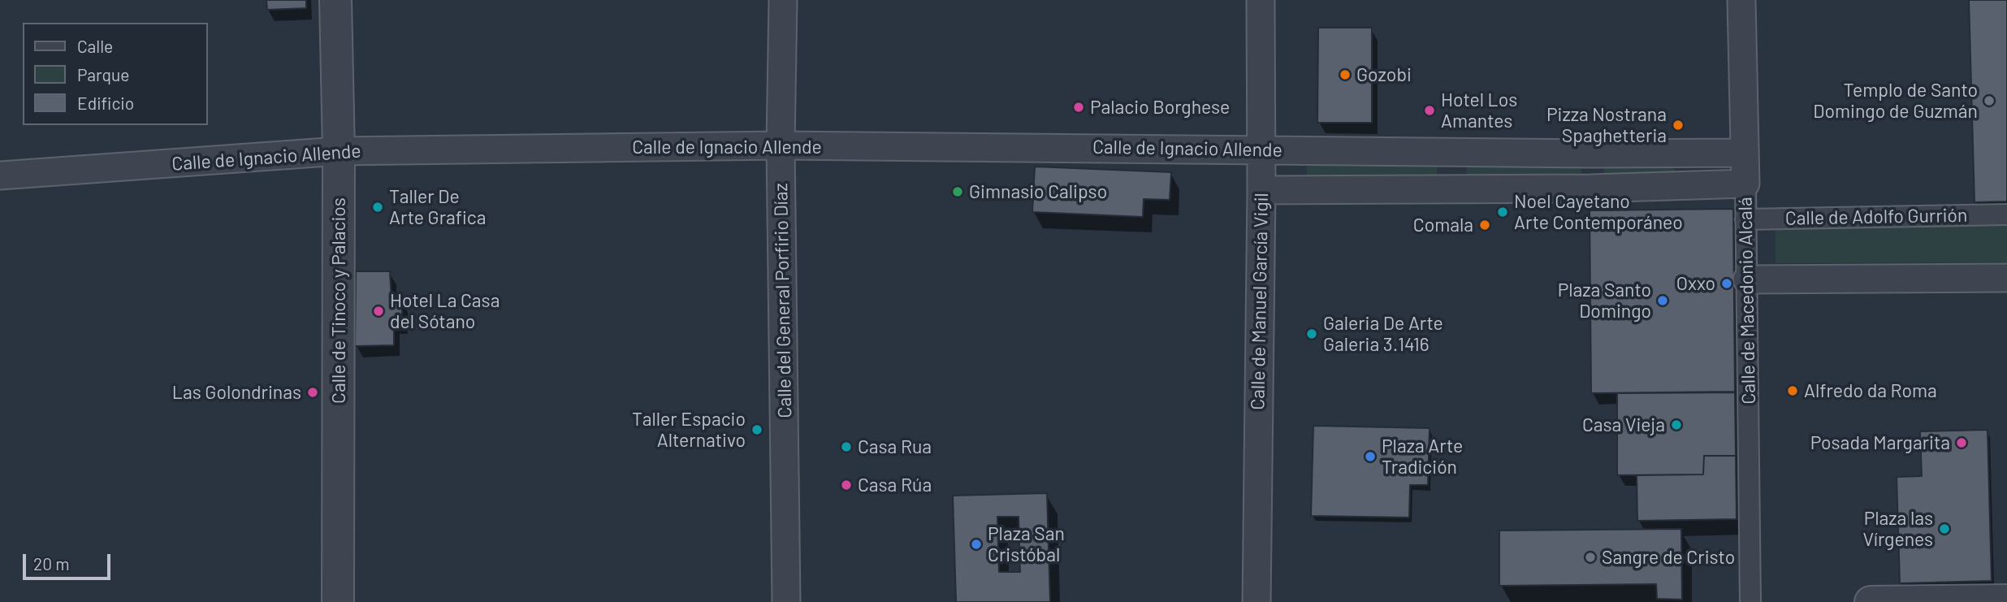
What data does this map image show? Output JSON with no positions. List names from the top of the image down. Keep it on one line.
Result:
{"streets":{"street":["Calle de Ignacio Allende","Calle de Adolfo Gurrión","Calle de Tinoco y Palacios","Calle del General Porfirio Díaz","Calle de Macedonio Alcalá","Calle de Manuel García Vigil"]},"crossings":[["Calle de Ignacio Allende","Calle de Tinoco y Palacios"],["Calle de Ignacio Allende","Calle del General Porfirio Díaz"],["Calle de Ignacio Allende","Calle de Macedonio Alcalá"],["Calle de Ignacio Allende","Calle de Manuel García Vigil"],["Calle de Adolfo Gurrión","Calle de Macedonio Alcalá"]],"places":["Gozobi","Templo de Santo Domingo de Guzmán","Palacio Borghese","Hotel Los Amantes","Pizza Nostrana Spaghetteria","Gimnasio Calipso","Taller De Arte Grafica","Noel Cayetano Arte Contemporáneo","Comala","Oxxo","Plaza Santo Domingo","Hotel La Casa del Sótano","Galeria De Arte Galeria 3.1416","Alfredo da Roma","Las Golondrinas","Casa Vieja","Taller Espacio Alternativo","Posada Margarita","Casa Rua","Plaza Arte Tradición","Casa Rúa","Plaza las Vírgenes","Plaza San Cristóbal","Sangre de Cristo"],"legend":["Calle","Parque","Edificio"],"scale_bar":"20 m"}
